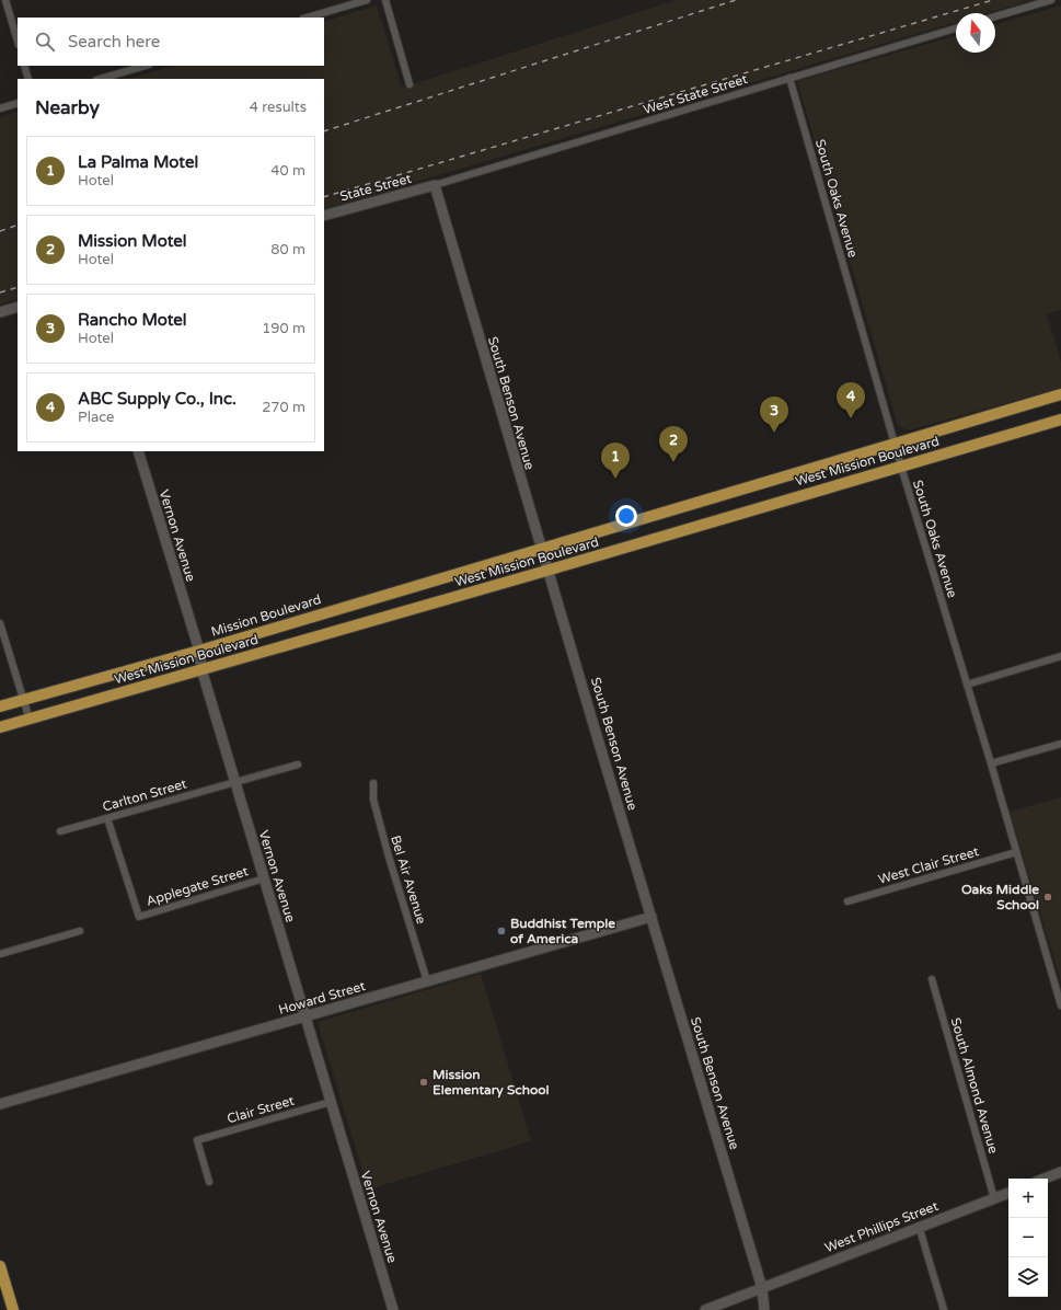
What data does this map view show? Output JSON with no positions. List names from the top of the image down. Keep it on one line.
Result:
{"streets":{"main road":["West Mission Boulevard","Mission Boulevard"],"street":["West State Street","State Street","South Oaks Avenue","South Benson Avenue","Vernon Avenue","Carlton Street","West Clair Street","Bel Air Avenue","Applegate Street","Howard Street","South Almond Avenue","Clair Street","West Phillips Street"]},"crossings":[["West State Street","State Street"],["West State Street","South Oaks Avenue"],["West State Street","South Benson Avenue"],["State Street","South Benson Avenue"],["South Oaks Avenue","West Mission Boulevard"],["South Oaks Avenue","West Clair Street"],["South Benson Avenue","West Mission Boulevard"],["South Benson Avenue","Mission Boulevard"],["South Benson Avenue","Howard Street"],["South Benson Avenue","West Phillips Street"],["West Mission Boulevard","Vernon Avenue"],["West Mission Boulevard","Mission Boulevard"],["Vernon Avenue","Mission Boulevard"],["Vernon Avenue","Carlton Street"],["Vernon Avenue","Applegate Street"],["Vernon Avenue","Howard Street"],["Vernon Avenue","Clair Street"],["Carlton Street","Applegate Street"],["Bel Air Avenue","Howard Street"],["South Almond Avenue","West Phillips Street"]],"places":["Oaks Middle School","Buddhist Temple of America","Mission Elementary School"],"north":"top","page":{"search":"Search here","heading":["Nearby","4 results"],"list":[{"mark":"1","name":"La Palma Motel","note":"Hotel","value":"40 m"},{"mark":"2","name":"Mission Motel","note":"Hotel","value":"80 m"},{"mark":"3","name":"Rancho Motel","note":"Hotel","value":"190 m"},{"mark":"4","name":"ABC Supply Co., Inc.","note":"Place","value":"270 m"}],"pins":["4","3","2","1"],"map_buttons":["+","−"]}}
